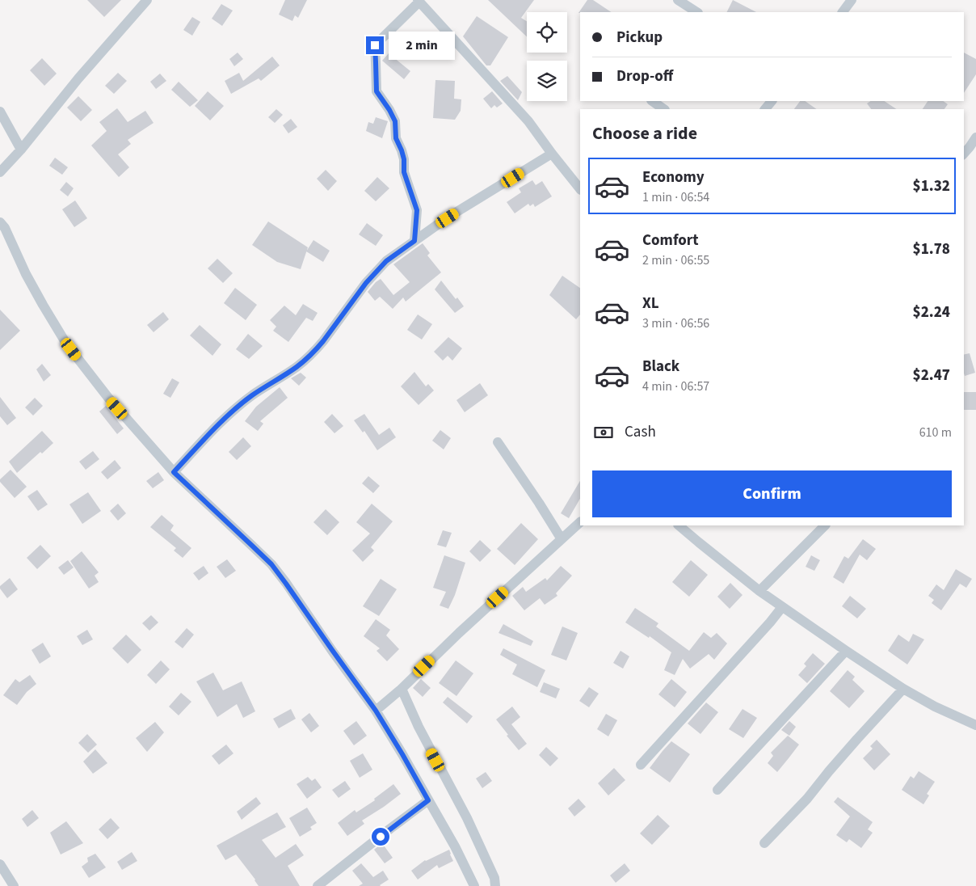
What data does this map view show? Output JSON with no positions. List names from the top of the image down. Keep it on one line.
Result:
{"page":{"banner":["Pickup","Drop-off"],"bubble":"2 min","heading":"Choose a ride","list":[{"name":"Economy","note":"1 min · 06:54","value":"$1.32"},{"name":"Comfort","note":"2 min · 06:55","value":"$1.78"},{"name":"XL","note":"3 min · 06:56","value":"$2.24"},{"name":"Black","note":"4 min · 06:57","value":"$2.47"}],"pay":["Cash","610 m"],"buttons":"Confirm"}}
